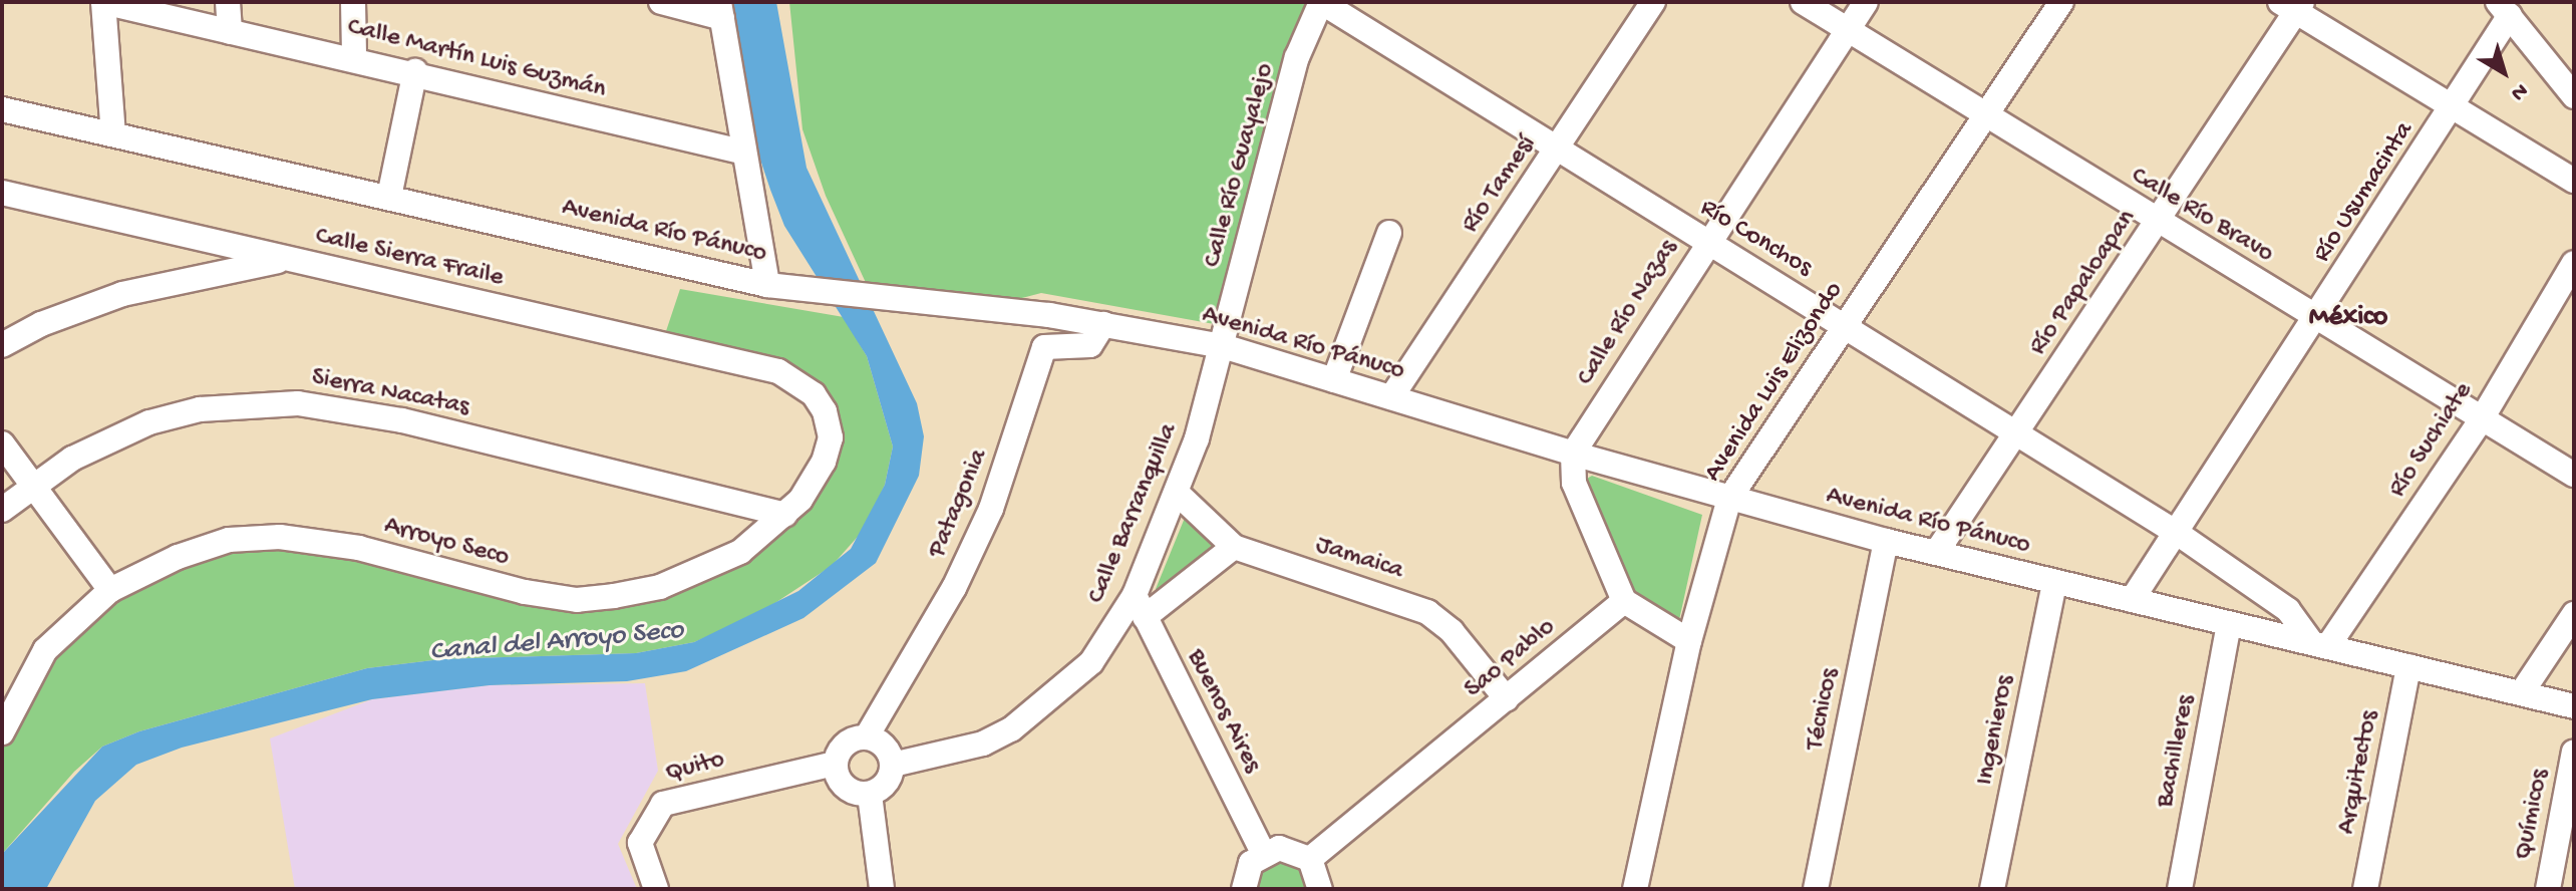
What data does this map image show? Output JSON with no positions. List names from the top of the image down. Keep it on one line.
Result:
{"streets":{"street":["Calle Martín Luis Guzmán","Calle Río Guayalejo","Río Tamesí","Río Usumacinta","Calle Río Bravo","Avenida Río Pánuco","Río Conchos","Calle Sierra Fraile","Río Papaloapan","Calle Río Nazas","Avenida Luis Elizondo","Sierra Nacatas","Río Suchiate","Patagonia","Calle Barranquilla","Arroyo Seco","Jamaica","Sao Pablo","Técnicos","Buenos Aires","Ingenieros","Bachilleres","Quito","Arquitectos","Químicos"]},"crossings":[["Calle Río Guayalejo","Avenida Río Pánuco"],["Calle Río Guayalejo","Río Conchos"],["Calle Río Guayalejo","Calle Barranquilla"],["Río Tamesí","Avenida Río Pánuco"],["Río Tamesí","Río Conchos"],["Río Usumacinta","Calle Río Bravo"],["Río Usumacinta","Avenida Río Pánuco"],["Río Usumacinta","Río Conchos"],["Calle Río Bravo","Río Papaloapan"],["Calle Río Bravo","Calle Río Nazas"],["Calle Río Bravo","Avenida Luis Elizondo"],["Calle Río Bravo","Río Suchiate"],["Avenida Río Pánuco","Río Conchos"],["Avenida Río Pánuco","Río Papaloapan"],["Avenida Río Pánuco","Calle Río Nazas"],["Avenida Río Pánuco","Avenida Luis Elizondo"],["Avenida Río Pánuco","Río Suchiate"],["Avenida Río Pánuco","Patagonia"],["Avenida Río Pánuco","Calle Barranquilla"],["Avenida Río Pánuco","Técnicos"],["Avenida Río Pánuco","Ingenieros"],["Avenida Río Pánuco","Bachilleres"],["Avenida Río Pánuco","Arquitectos"],["Río Conchos","Río Papaloapan"],["Río Conchos","Calle Río Nazas"],["Río Conchos","Avenida Luis Elizondo"],["Río Conchos","Río Suchiate"],["Calle Sierra Fraile","Arroyo Seco"],["Sierra Nacatas","Arroyo Seco"],["Patagonia","Calle Barranquilla"],["Patagonia","Quito"],["Calle Barranquilla","Jamaica"],["Calle Barranquilla","Buenos Aires"],["Calle Barranquilla","Quito"],["Jamaica","Sao Pablo"]],"districts":["México"],"water":["Canal del Arroyo Seco"],"north":"bottom right"}
